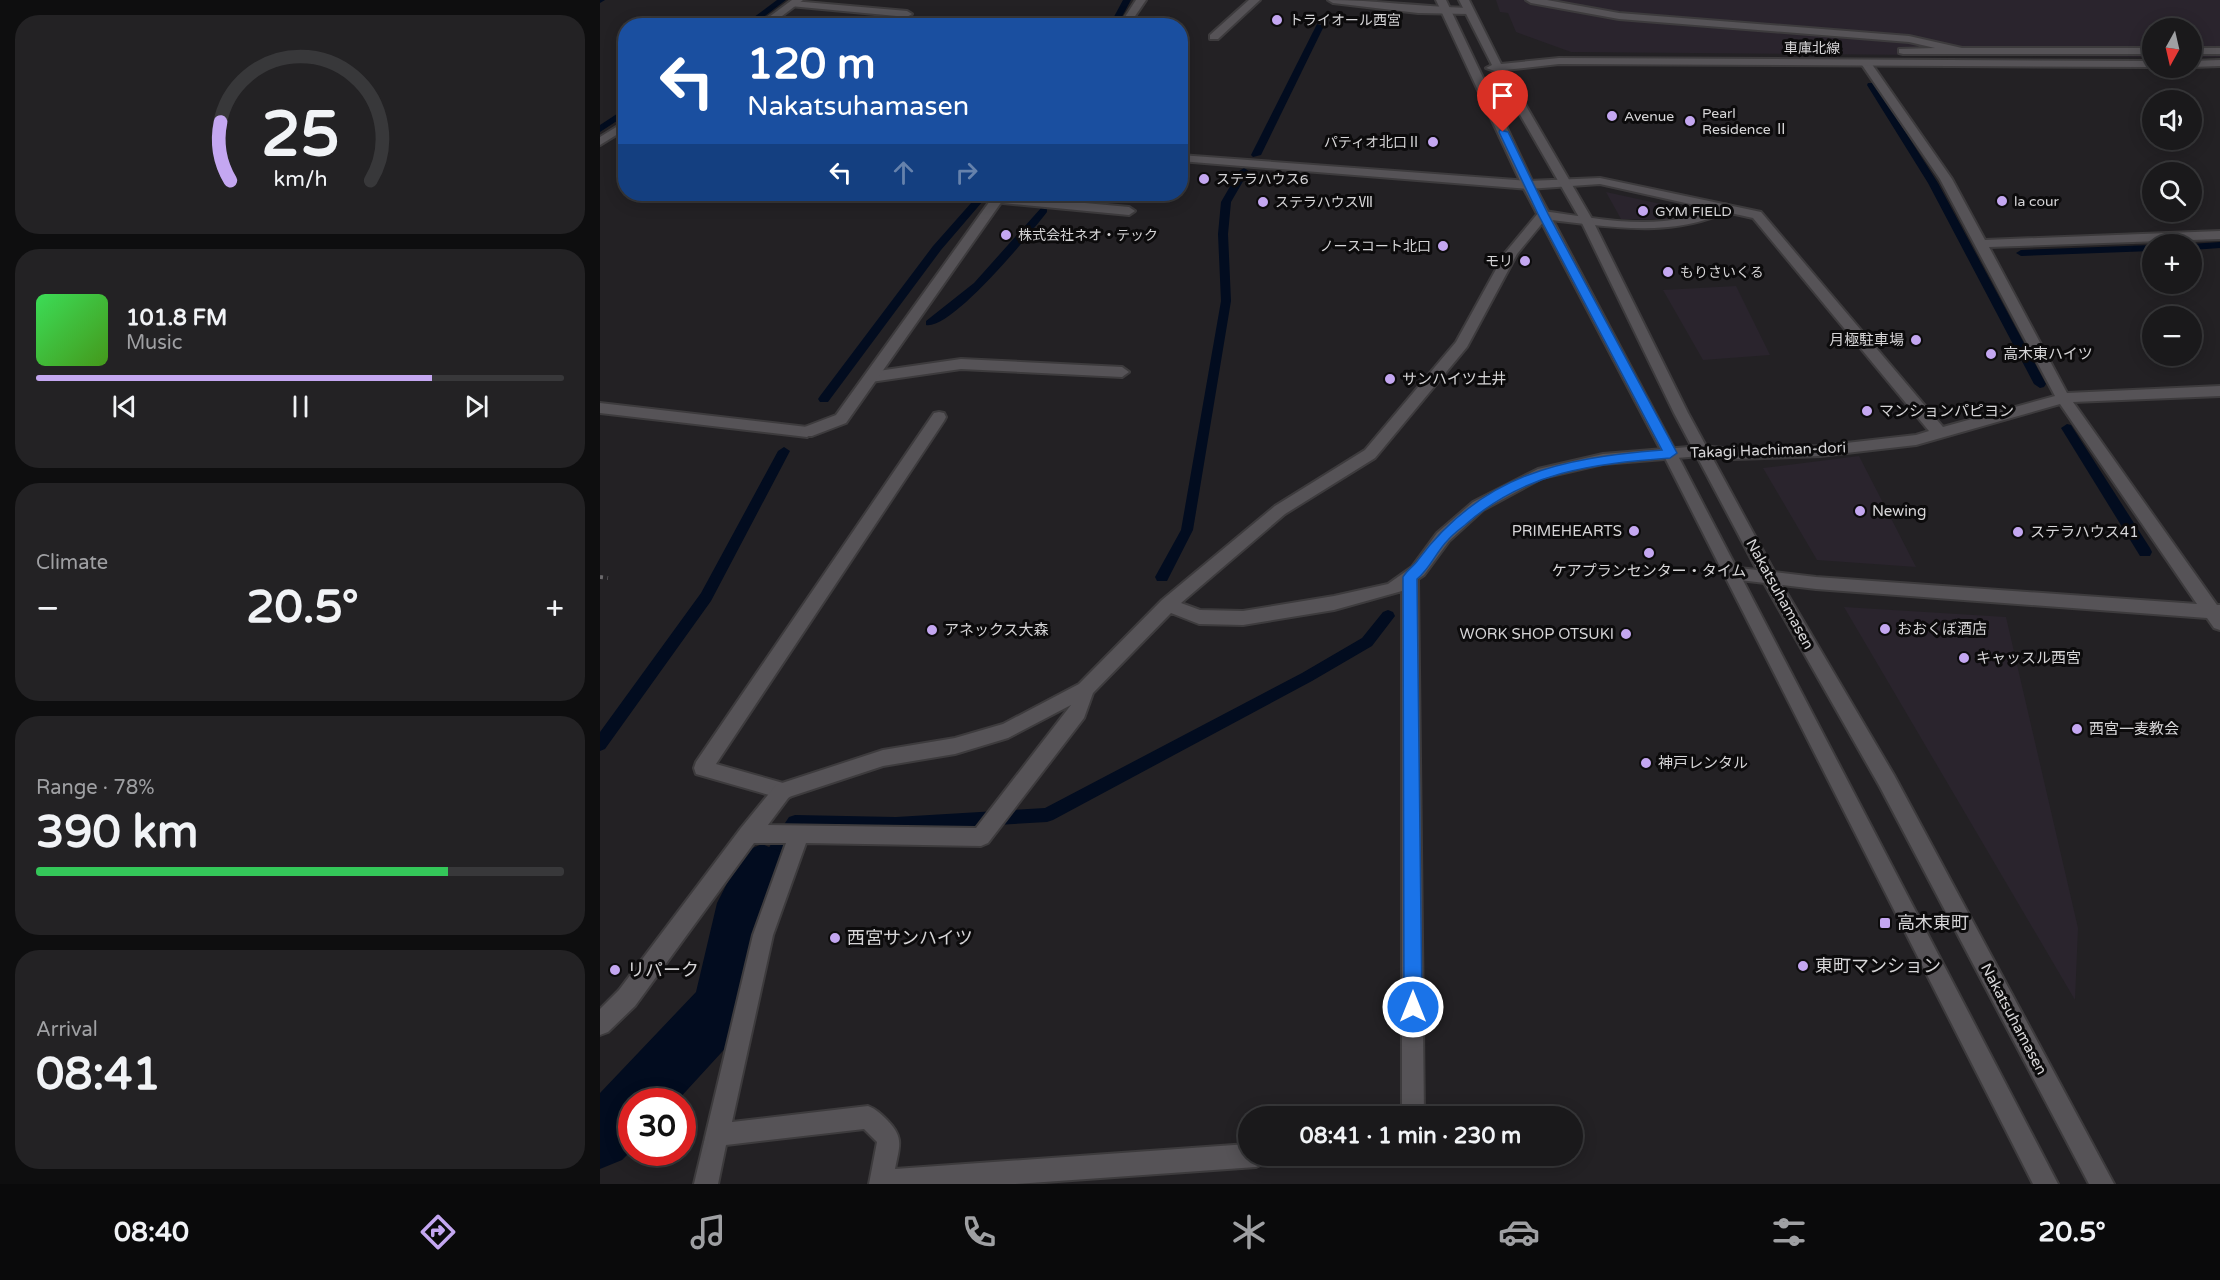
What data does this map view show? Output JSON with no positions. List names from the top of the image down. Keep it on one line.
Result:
{"streets":{"street":["車庫北線","Takagi Hachiman-dori","Nakatsuhamasen"]},"crossings":[["車庫北線","Nakatsuhamasen"],["Takagi Hachiman-dori","Nakatsuhamasen"]],"places":{"other":["トライオール西宮","Avenue","Pearl Residence Ⅱ","パティオ北口Ⅱ","ステラハウス6","la cour","ステラハウスⅦ","GYM FIELD","株式会社ネオ・テック","ノースコート北口","モリ","もりさいくる","月極駐車場","高木東ハイツ","サンハイツ土井","マンションパピヨン","Newing","PRIMEHEARTS","ステラハウス41","ケアプランセンター・タイム","おおくぼ酒店","アネックス大森","WORK SHOP OTSUKI","キャッスル西宮","西宮一麦教会","神戸レンタル","西宮サンハイツ","東町マンション","リパーク"],"transit":["高木東町"]},"north":"bottom","page":{"map_buttons":["+","−"],"turn":["120 m","Nakatsuhamasen"],"song":["101.8 FM","Music"],"tile":["Climate",["Range · 78%","390 km"],["Arrival","08:41"]],"heat":["−","20.5°","+"],"limit":"30","trip":"08:41 · 1 min · 230 m","tabs":["08:40","20.5°"],"gauge":["25","km/h"]}}
